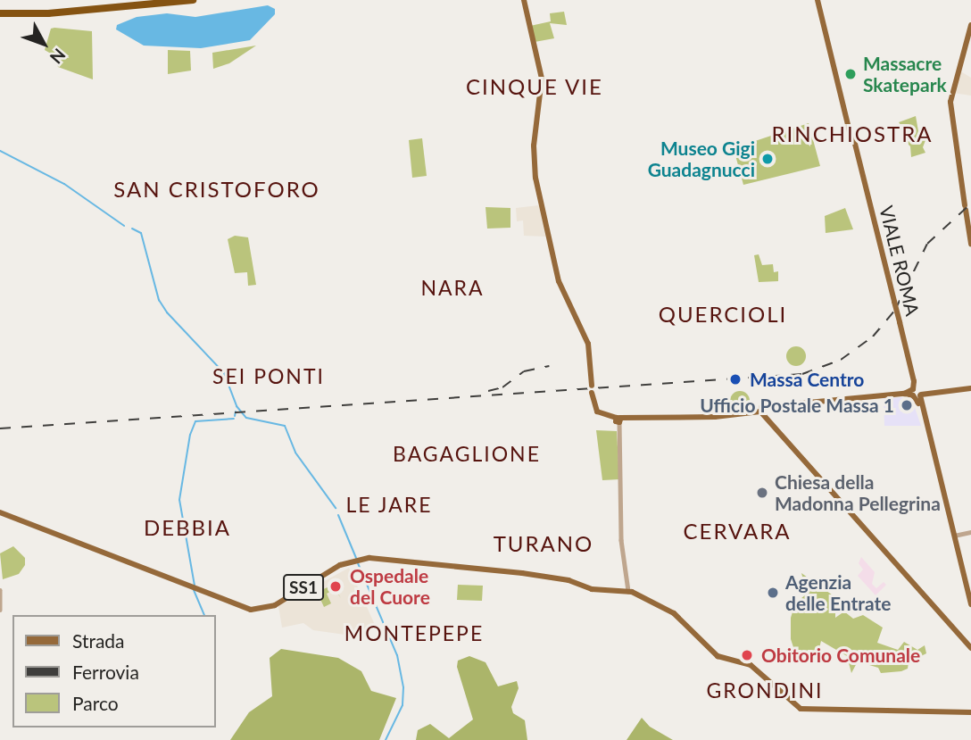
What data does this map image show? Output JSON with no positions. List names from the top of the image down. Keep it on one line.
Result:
{"streets":{"main road":["VIALE ROMA","SS1"]},"districts":["CINQUE VIE","RINCHIOSTRA","SAN CRISTOFORO","NARA","QUERCIOLI","SEI PONTI","BAGAGLIONE","LE JARE","DEBBIA","CERVARA","TURANO","MONTEPEPE","GRONDINI"],"places":["Massacre Skatepark","Museo Gigi Guadagnucci","Massa Centro","Ufficio Postale Massa 1","Chiesa della Madonna Pellegrina","Ospedale del Cuore","Agenzia delle Entrate","Obitorio Comunale"],"legend":["Strada","Ferrovia","Parco"],"north":"bottom right"}
